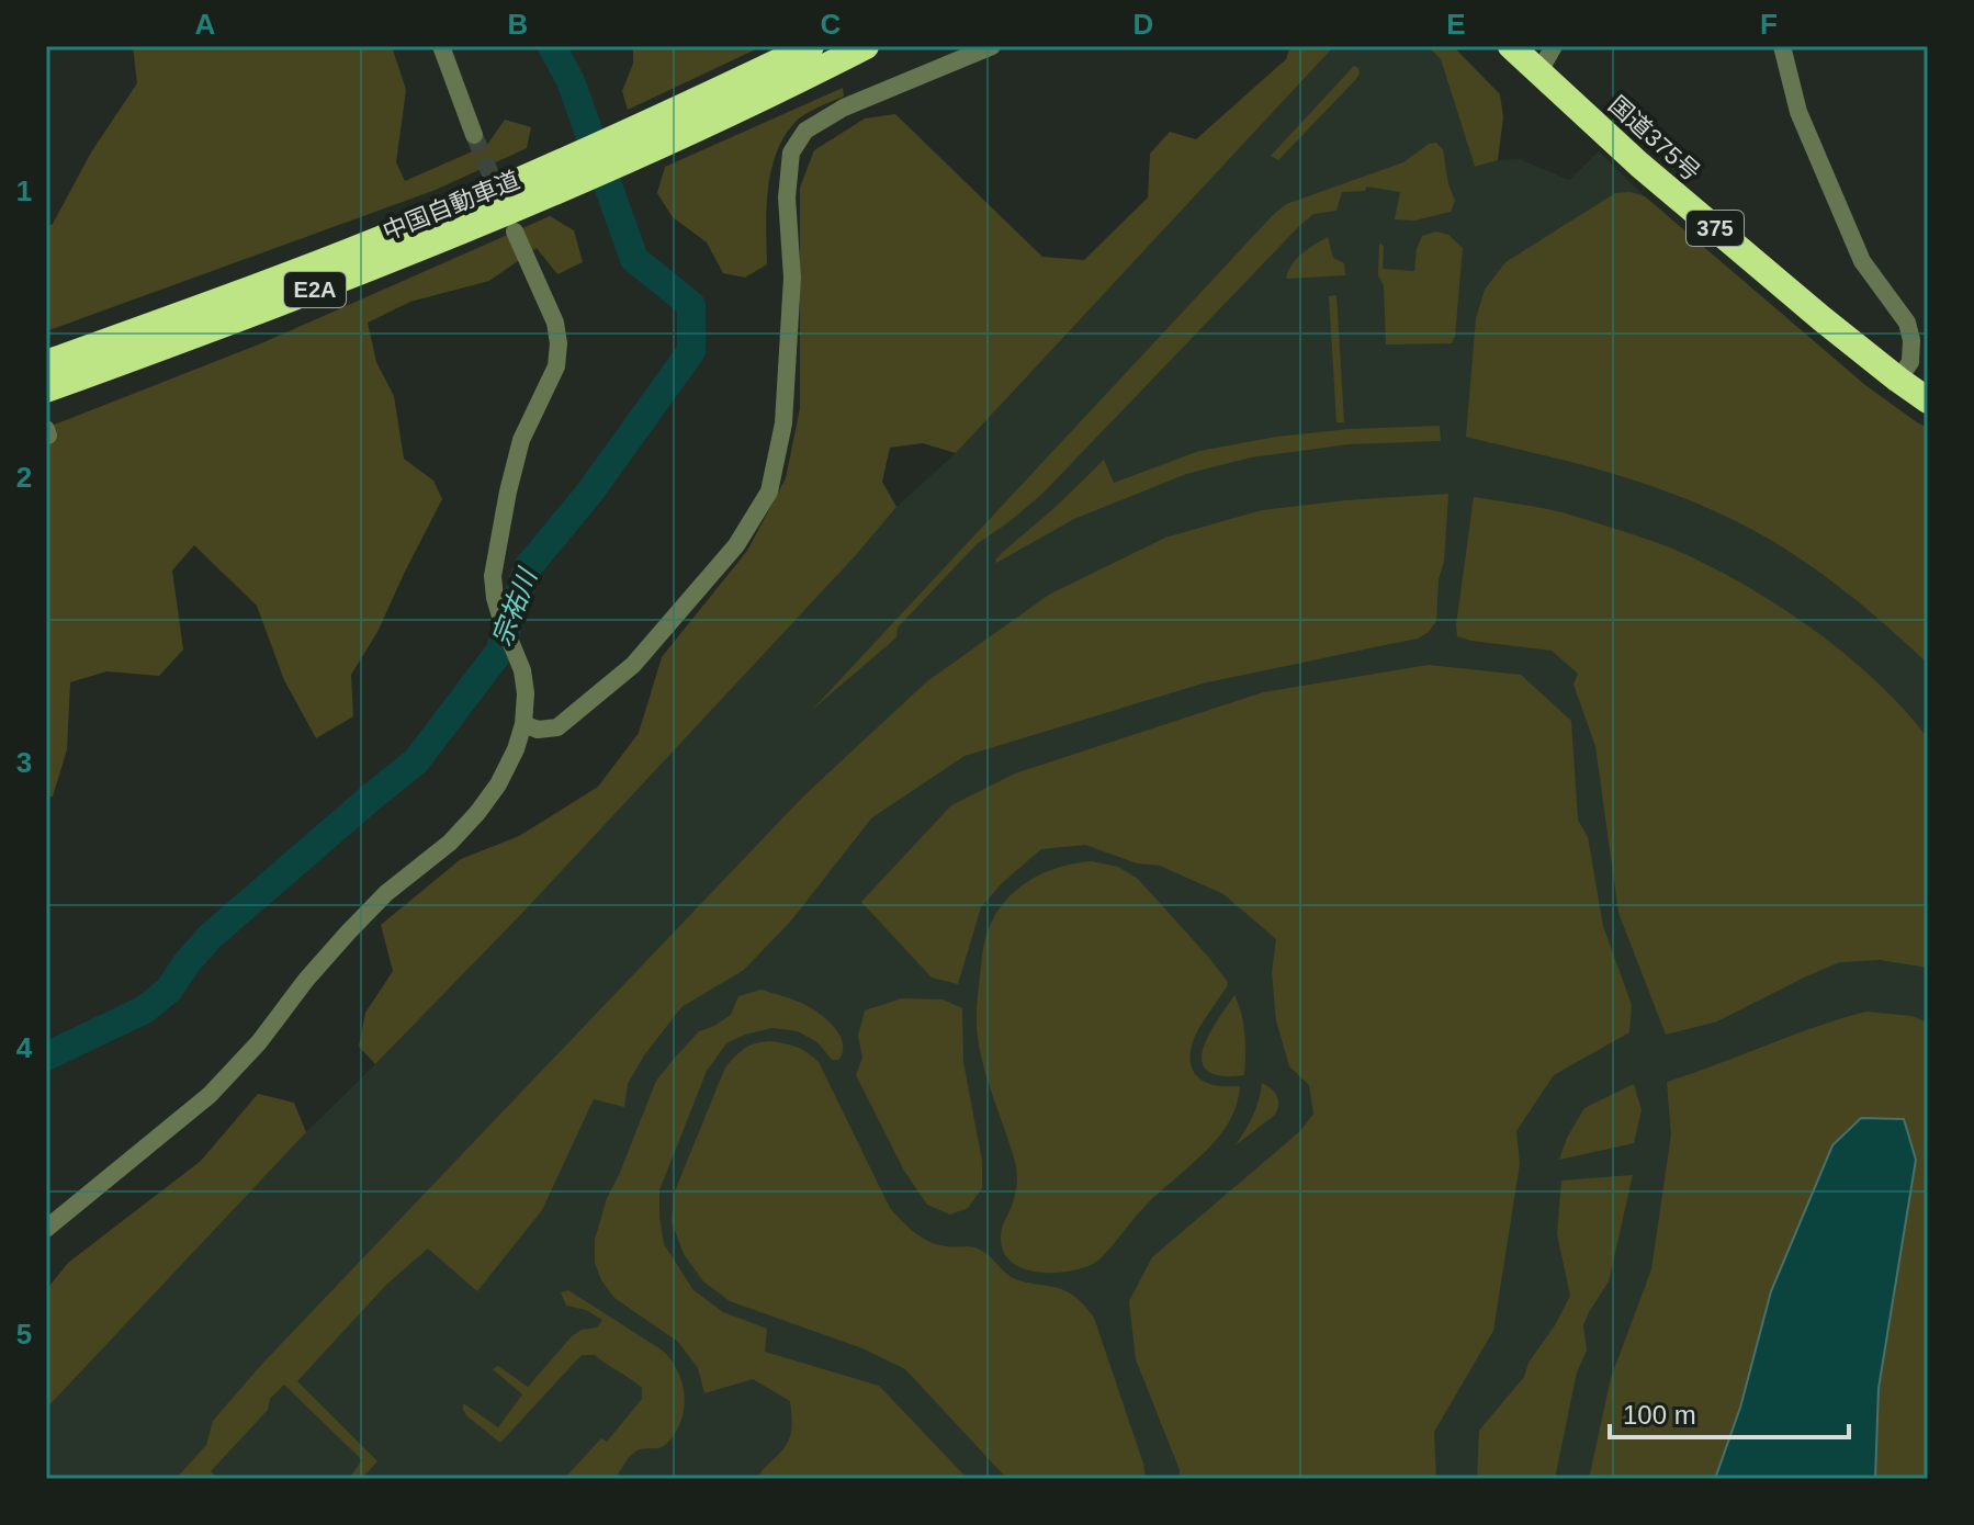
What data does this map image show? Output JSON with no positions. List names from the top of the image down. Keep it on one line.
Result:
{"streets":{"highway":["国道375号","中国自動車道","375","E2A"]},"water":["宗祐川"],"scale_bar":"100 m","grid":{"columns":["A","B","C","D","E","F"],"rows":["1","2","3","4","5"]}}
